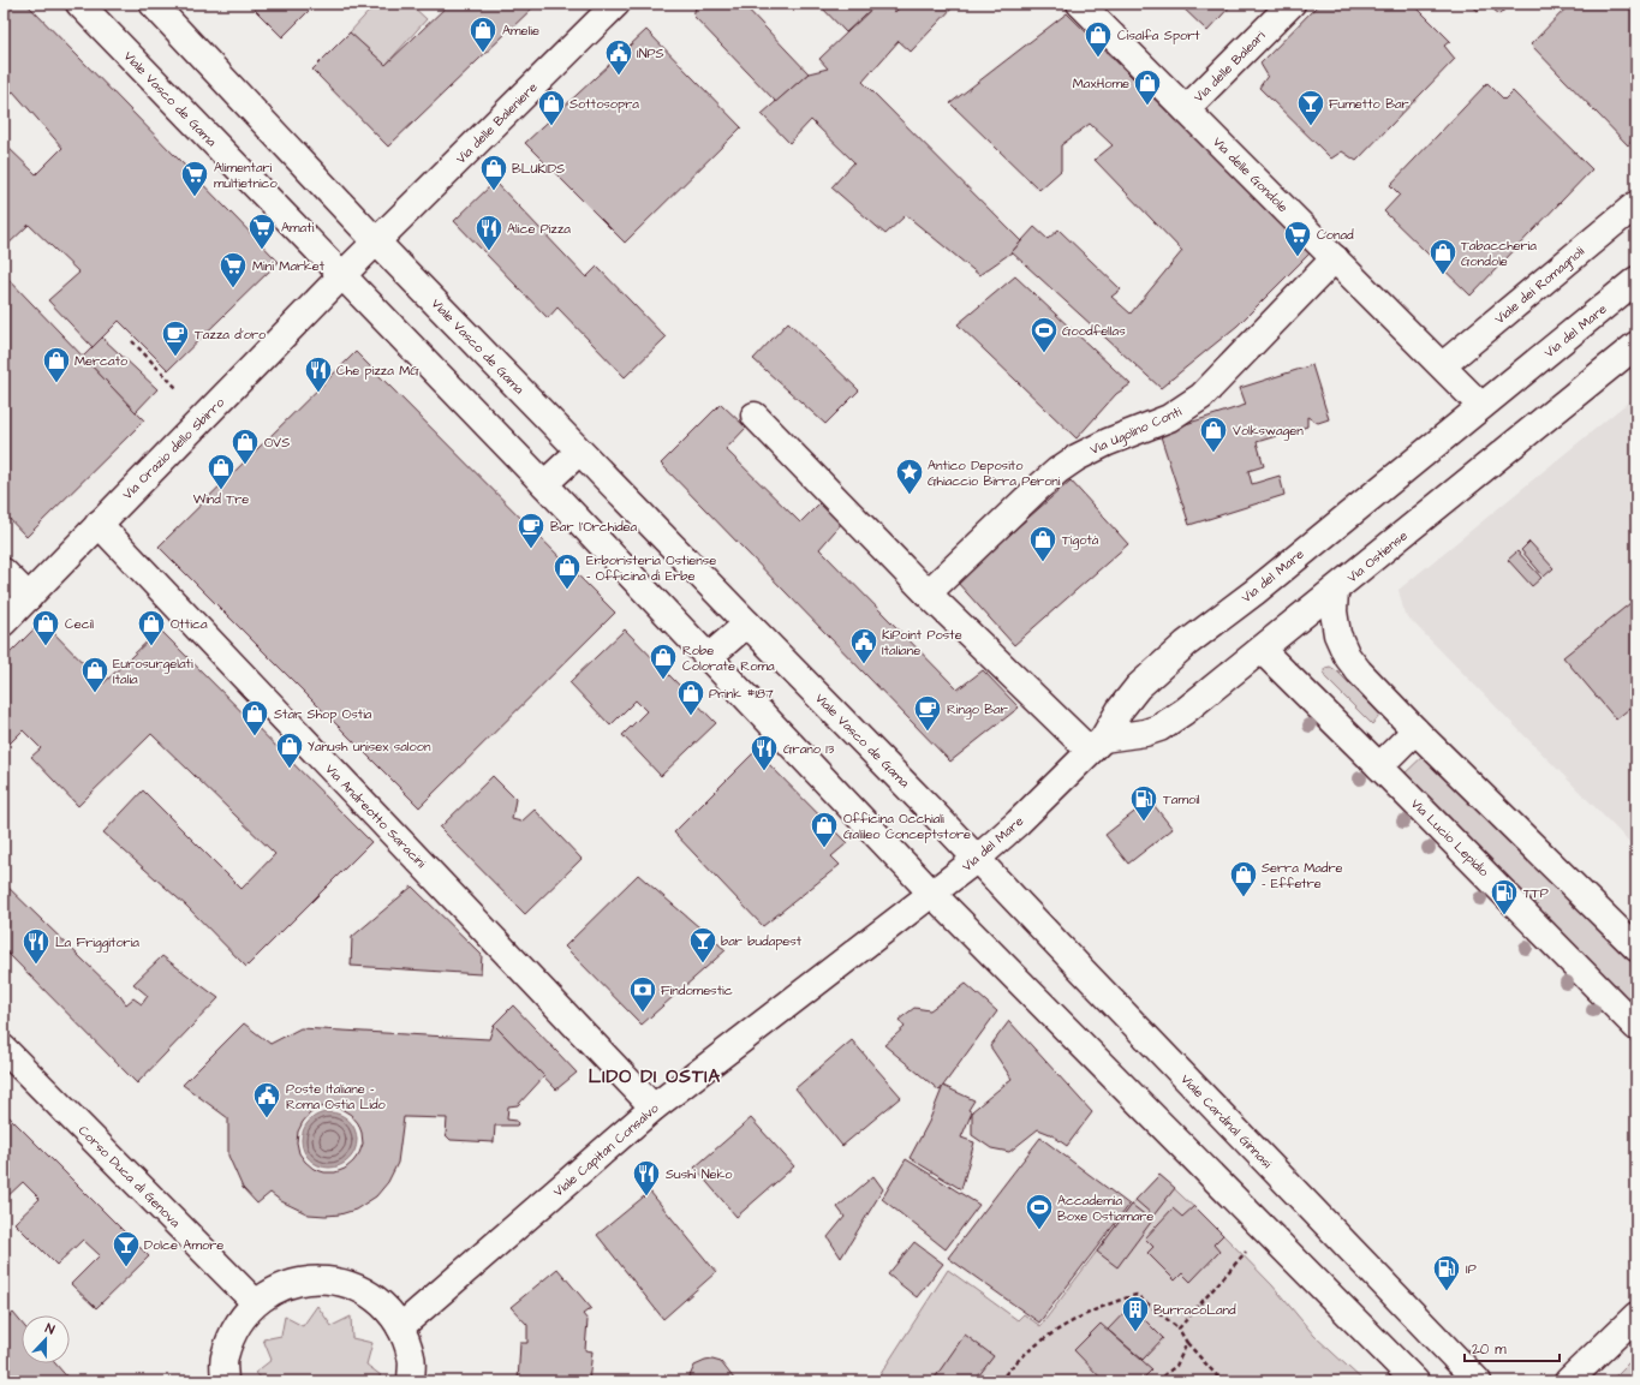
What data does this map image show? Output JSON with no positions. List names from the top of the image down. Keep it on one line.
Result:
{"streets":{"street":["Via delle Baleari","Viale Vasco de Gama","Via delle Baleniere","Via delle Gondole","Viale dei Romagnoli","Via del Mare","Via Ugolino Conti","Via Orazio dello Sbirro","Via Ostiense","Via Andreotto Saracini","Via Lucio Lepidio","Viale Cardinal Ginnasi","Viale Capitan Consalvo","Corso Duca di Genova"]},"crossings":[["Via delle Baleari","Via delle Gondole"],["Viale Vasco de Gama","Via delle Baleniere"],["Viale Vasco de Gama","Via del Mare"],["Viale Vasco de Gama","Via Orazio dello Sbirro"],["Viale Vasco de Gama","Viale Cardinal Ginnasi"],["Viale Vasco de Gama","Viale Capitan Consalvo"],["Via delle Gondole","Viale dei Romagnoli"],["Via delle Gondole","Via del Mare"],["Via delle Gondole","Via Ugolino Conti"],["Via del Mare","Via Ostiense"],["Via del Mare","Viale Cardinal Ginnasi"],["Via del Mare","Viale Capitan Consalvo"],["Via Orazio dello Sbirro","Via Andreotto Saracini"],["Via Ostiense","Via Lucio Lepidio"],["Via Andreotto Saracini","Viale Capitan Consalvo"]],"districts":["LIDO DI OSTIA"],"places":{"shop":["Amelie","Cisalfa Sport","MaxHome","Sottosopra","BLUKIDS","Tabaccheria Gondole","Mercato","Volkswagen","OVS","Wind Tre","Tigotà","Erboristeria Ostiense - Officina di Erbe","Cecil","Ottica","Robe Colorate Roma","Eurosurgelati Italia","Prink #187","Star Shop Ostia","Yanush unisex saloon","Officina Occhiali Galileo Conceptstore","Serra Madre - Effetre"],"public building":["INPS","KiPoint Poste Italiane","Poste Italiane – Roma Ostia Lido"],"bar":["Fumetto Bar","bar budapest","Dolce Amore"],"supermarket":["Alimentari multietnico","Amati","Conad","Mini Market"],"restaurant":["Alice Pizza","Che pizza MG","Grano 13","La Friggitoria","Sushi Neko"],"sports":["Goodfellas","Accademia Boxe Ostiamare"],"cafe":["Tazza d'oro","Bar l'Orchidea","Ringo Bar"],"place":["Antico Deposito Ghiaccio Birra Peroni"],"fuel station":["Tamoil","TTP","IP"],"bank":["Findomestic"],"building":["BurracoLand"]},"scale_bar":"20 m","north":"top"}
